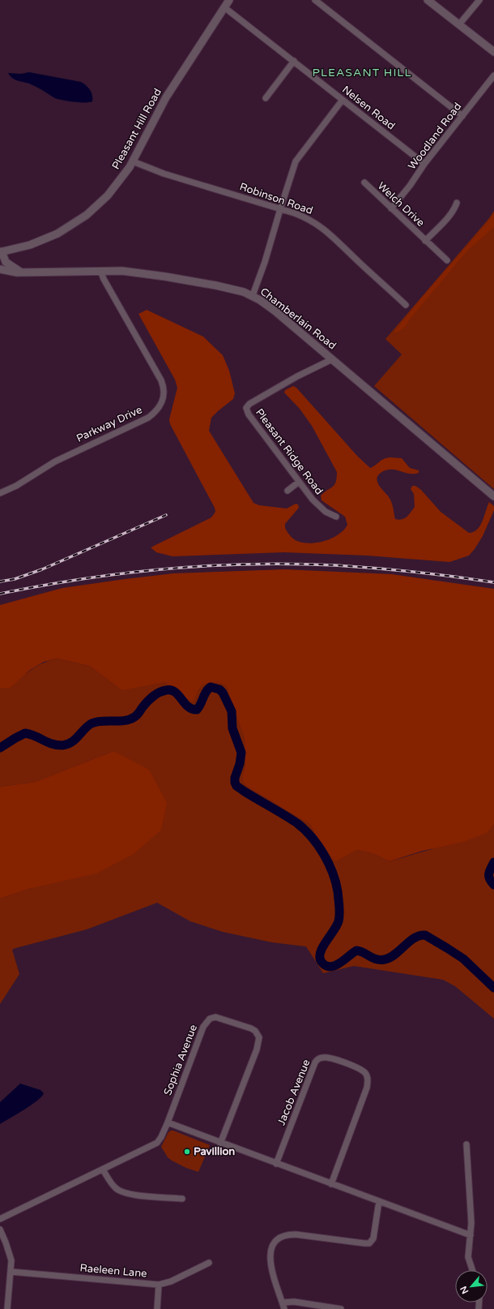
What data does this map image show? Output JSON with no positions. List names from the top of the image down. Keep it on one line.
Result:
{"streets":{"street":["Nelsen Road","Pleasant Hill Road","Woodland Road","Robinson Road","Welch Drive","Chamberlain Road","Parkway Drive","Pleasant Ridge Road","Sophia Avenue","Jacob Avenue","Raeleen Lane"]},"crossings":[["Nelsen Road","Pleasant Hill Road"],["Nelsen Road","Woodland Road"],["Pleasant Hill Road","Robinson Road"],["Woodland Road","Welch Drive"],["Chamberlain Road","Parkway Drive"],["Chamberlain Road","Pleasant Ridge Road"]],"districts":["PLEASANT HILL"],"places":["Pavillion"],"north":"bottom left"}
